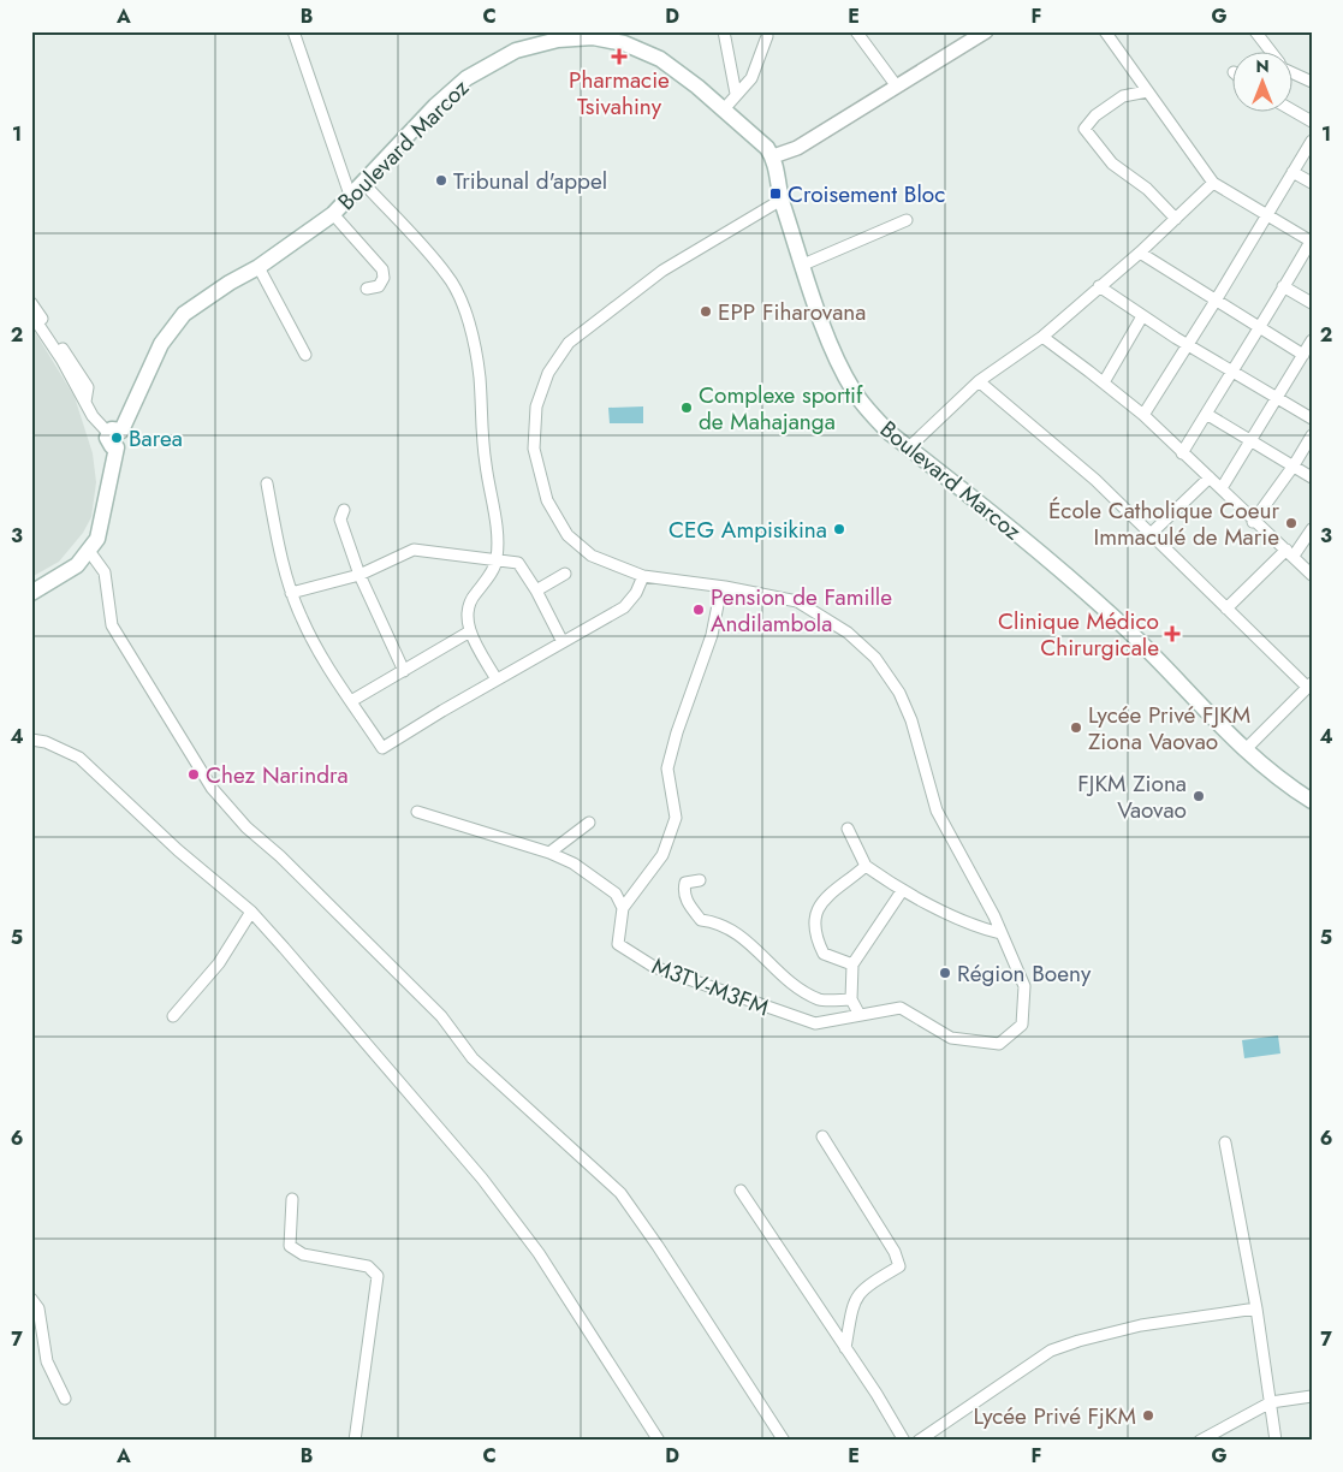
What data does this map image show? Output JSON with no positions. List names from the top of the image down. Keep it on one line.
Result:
{"streets":{"main road":["Boulevard Marcoz"],"street":["M3TV-M3FM"]},"places":{"health":["Pharmacie Tsivahiny","Clinique Médico Chirurgicale"],"other":["Tribunal d'appel","EPP Fiharovana","Complexe sportif de Mahajanga","Barea","École Catholique Coeur Immaculé de Marie","CEG Ampisikina","Pension de Famille Andilambola","Lycée Privé FJKM Ziona Vaovao","Chez Narindra","FJKM Ziona Vaovao","Région Boeny","Lycée Privé FjKM"],"transit":["Croisement Bloc"]},"north":"top","grid":{"columns":["A","B","C","D","E","F","G"],"rows":["1","2","3","4","5","6","7"]}}
